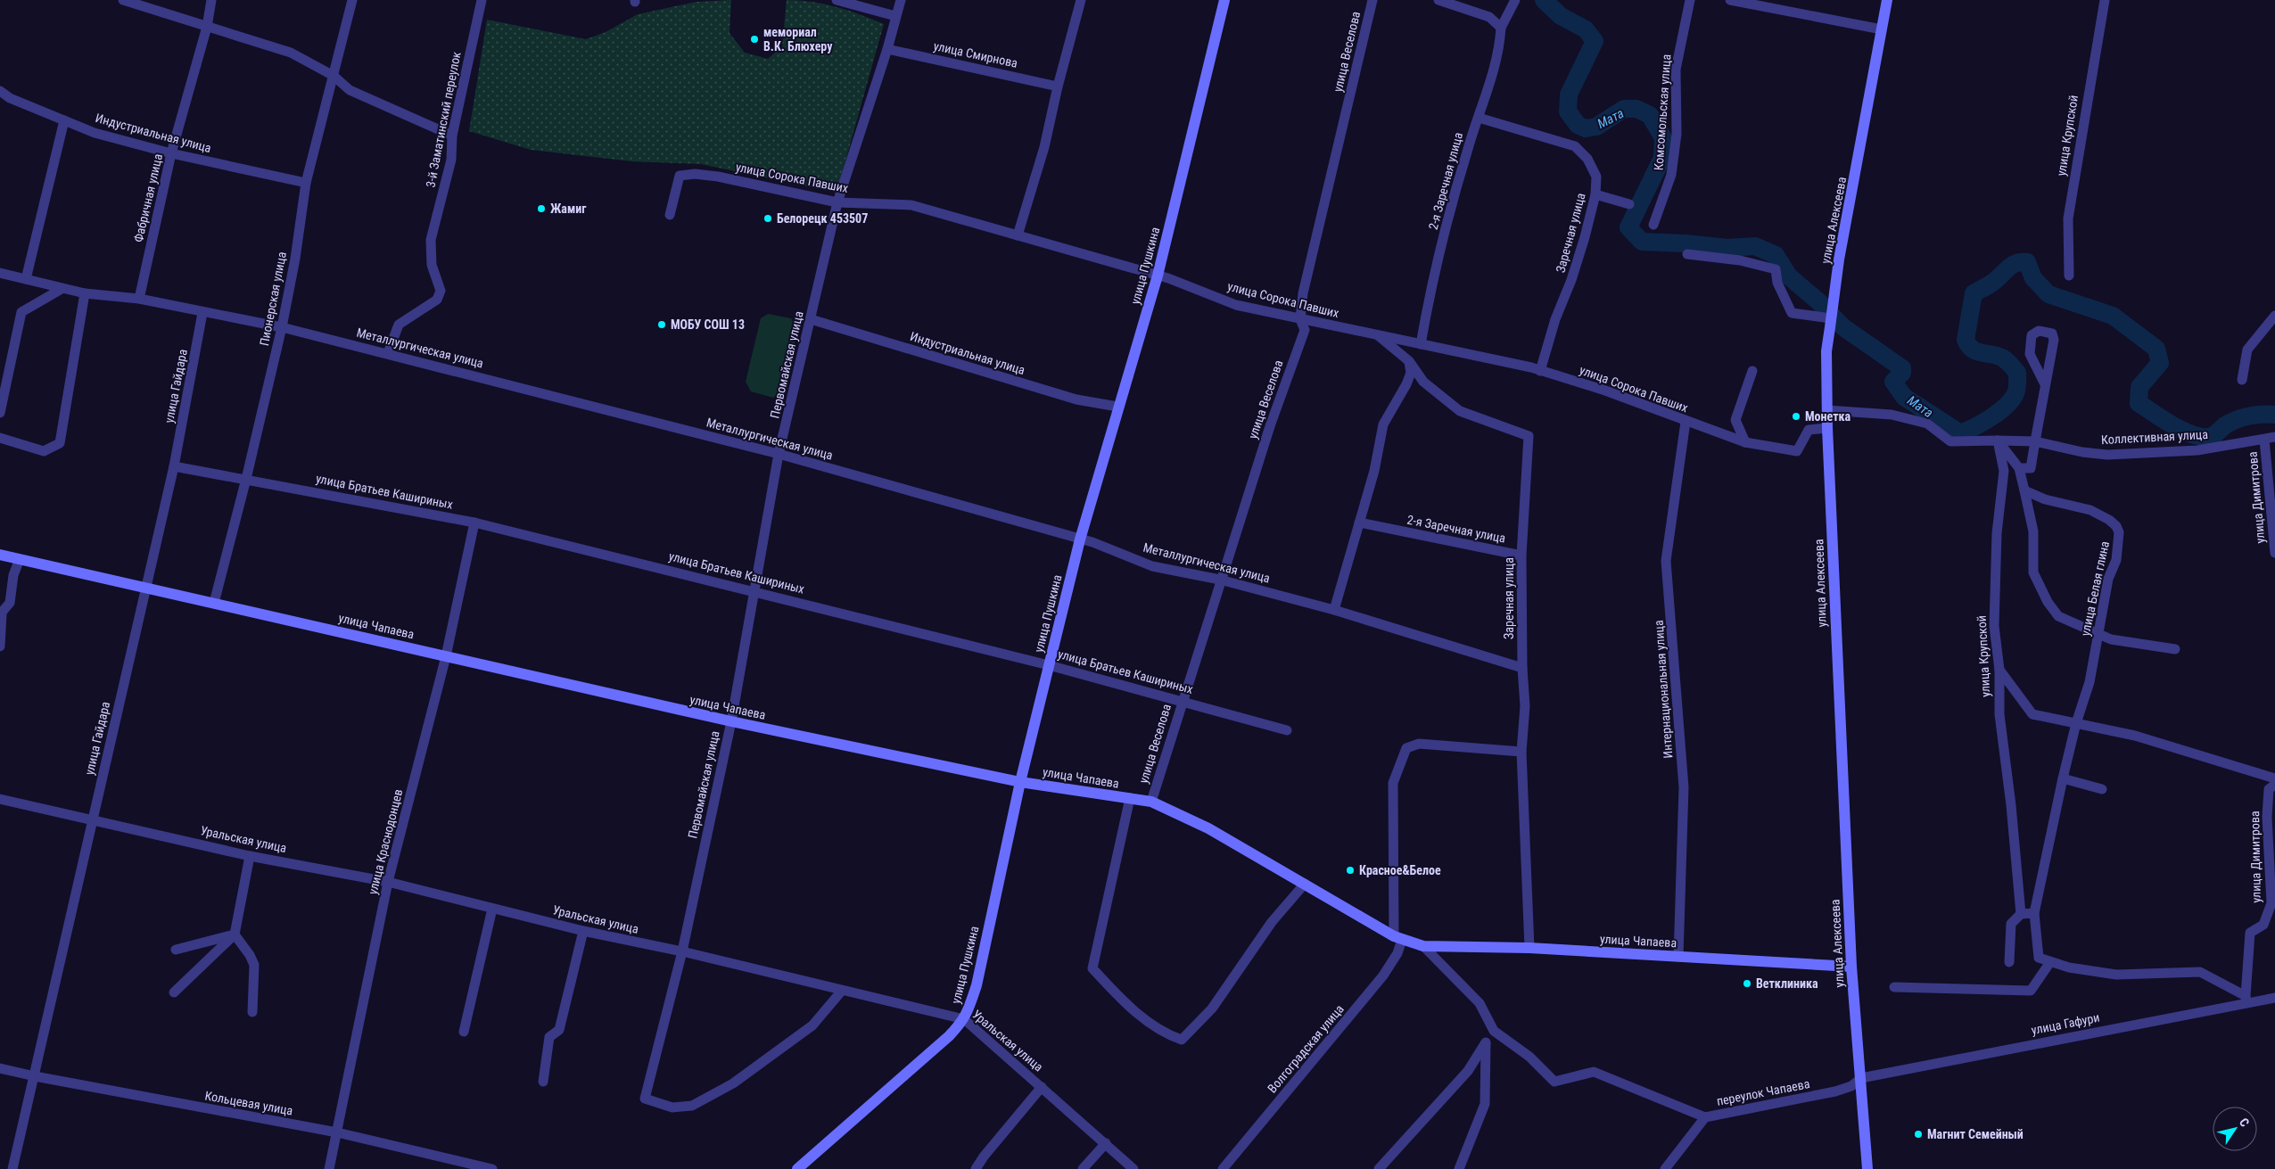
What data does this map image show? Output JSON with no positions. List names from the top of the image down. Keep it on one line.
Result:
{"streets":{"street":["улица Веселова","улица Смирнова","Комсомольская улица","3-й Заматинский переулок","Индустриальная улица","улица Крупской","улица Сорока Павших","2-я Заречная улица","Фабричная улица","улица Алексеева","Заречная улица","улица Пушкина","Пионерская улица","Металлургическая улица","Первомайская улица","улица Гайдара","Коллективная улица","улица Братьев Кашириных","улица Димитрова","улица Белая глина","улица Чапаева","Интернациональная улица","Уральская улица","улица Краснодонцев","улица Гафури","Волгоградская улица","переулок Чапаева","Кольцевая улица"]},"crossings":[["улица Веселова","улица Сорока Павших"],["улица Веселова","Металлургическая улица"],["улица Веселова","улица Братьев Кашириных"],["улица Веселова","улица Чапаева"],["улица Смирнова","Первомайская улица"],["3-й Заматинский переулок","Металлургическая улица"],["Индустриальная улица","Фабричная улица"],["Индустриальная улица","улица Пушкина"],["Индустриальная улица","Пионерская улица"],["Индустриальная улица","Первомайская улица"],["улица Сорока Павших","2-я Заречная улица"],["улица Сорока Павших","улица Алексеева"],["улица Сорока Павших","Заречная улица"],["улица Сорока Павших","улица Пушкина"],["улица Сорока Павших","Первомайская улица"],["улица Сорока Павших","Интернациональная улица"],["2-я Заречная улица","Заречная улица"],["Фабричная улица","Металлургическая улица"],["улица Алексеева","улица Чапаева"],["улица Алексеева","улица Гафури"],["улица Алексеева","переулок Чапаева"],["Заречная улица","Металлургическая улица"],["Заречная улица","улица Чапаева"],["улица Пушкина","Металлургическая улица"],["улица Пушкина","улица Братьев Кашириных"],["улица Пушкина","улица Чапаева"],["улица Пушкина","Уральская улица"],["Пионерская улица","Металлургическая улица"],["Пионерская улица","улица Братьев Кашириных"],["Пионерская улица","улица Чапаева"],["Металлургическая улица","Первомайская улица"],["Металлургическая улица","улица Гайдара"],["Первомайская улица","улица Братьев Кашириных"],["Первомайская улица","улица Чапаева"],["Первомайская улица","Уральская улица"],["улица Гайдара","улица Братьев Кашириных"],["улица Гайдара","улица Чапаева"],["улица Гайдара","Уральская улица"],["улица Гайдара","Кольцевая улица"],["Коллективная улица","улица Димитрова"],["улица Братьев Кашириных","улица Краснодонцев"],["улица Димитрова","улица Гафури"],["улица Чапаева","Интернациональная улица"],["улица Чапаева","улица Краснодонцев"],["улица Чапаева","Волгоградская улица"],["улица Чапаева","переулок Чапаева"],["Уральская улица","улица Краснодонцев"],["улица Краснодонцев","Кольцевая улица"],["улица Гафури","переулок Чапаева"]],"water":["Мата"],"places":["мемориал В.К. Блюхеру","Жамиг","Белорецк 453507","МОБУ СОШ 13","Монетка","Красное&Белое","Ветклиника","Магнит Семейный"],"north":"top right"}
